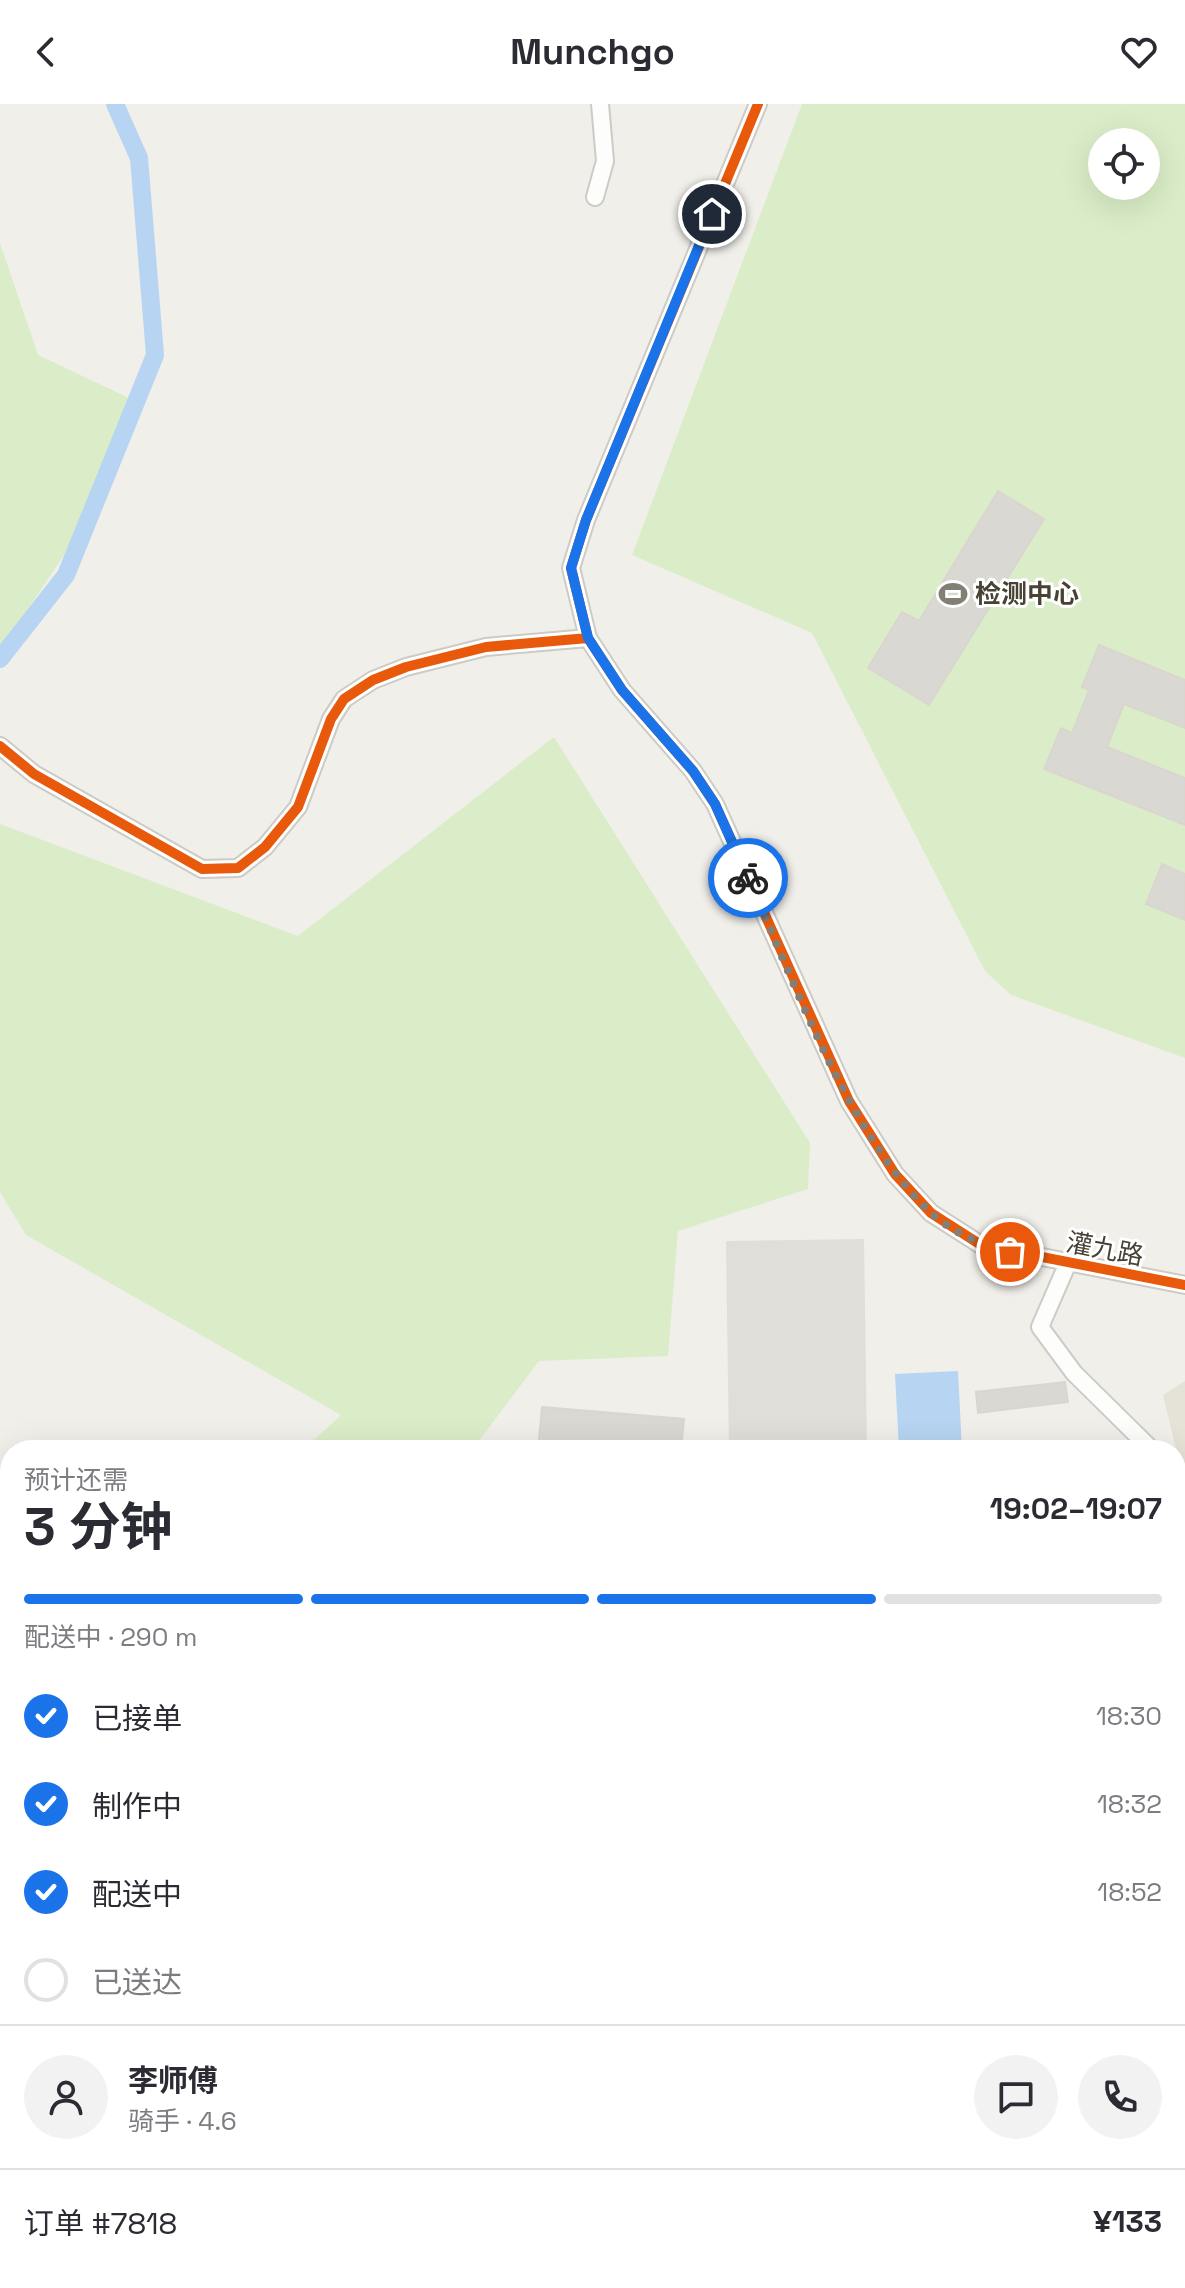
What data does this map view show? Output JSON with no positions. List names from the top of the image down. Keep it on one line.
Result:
{"streets":{"street":["灌九路"]},"places":{"sports":["检测中心"]},"page":{"header":"Munchgo","heading":["3 分钟","预计还需","19:02–19:07"],"panel":["李师傅","骑手 · 4.6","订单 #7818","¥133"],"bar":"配送中 · 290 m","list":[["已接单","18:30"],["制作中","18:32"],["配送中","18:52"],"已送达"]}}
